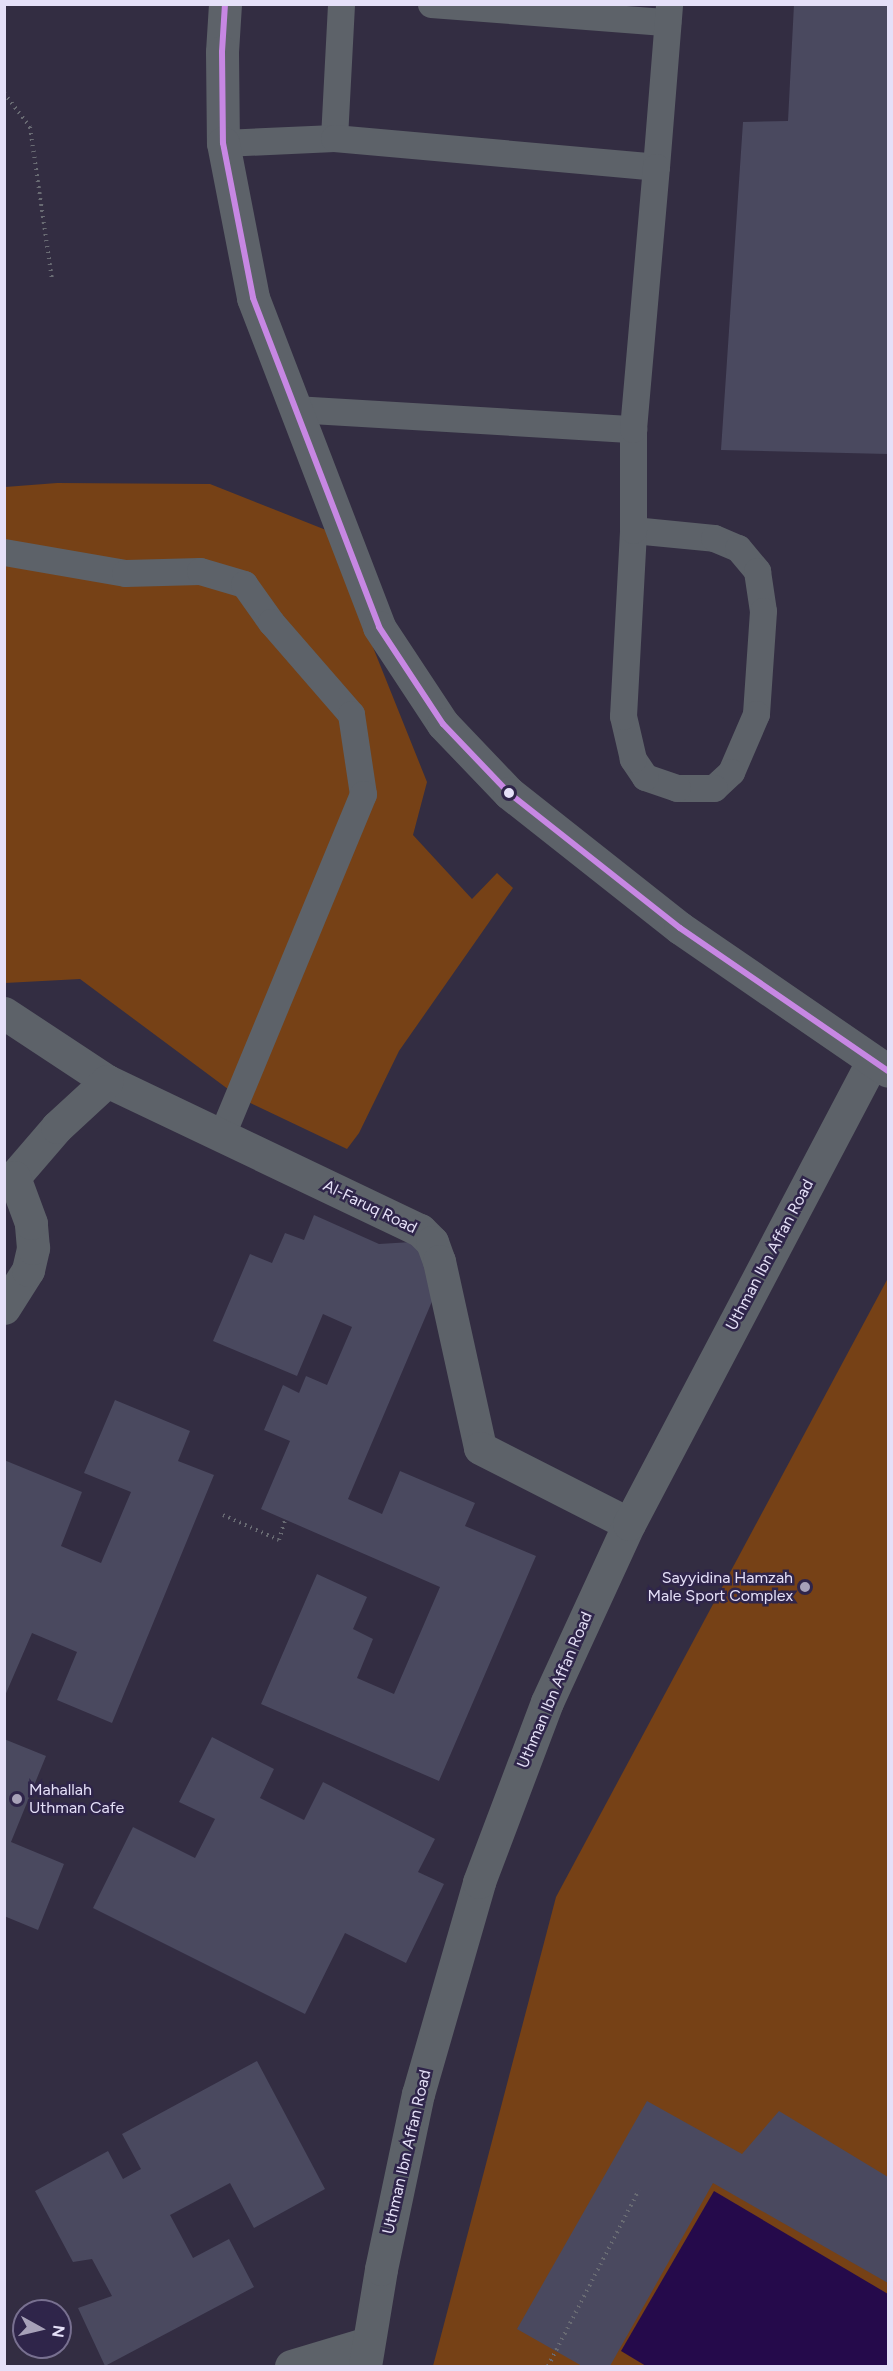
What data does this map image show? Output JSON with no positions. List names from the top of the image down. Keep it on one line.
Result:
{"streets":{"street":["Al-Faruq Road","Uthman Ibn Affan Road"]},"crossings":[["Al-Faruq Road","Uthman Ibn Affan Road"]],"places":["Sayyidina Hamzah Male Sport Complex","Mahallah Uthman Cafe"],"north":"right"}
